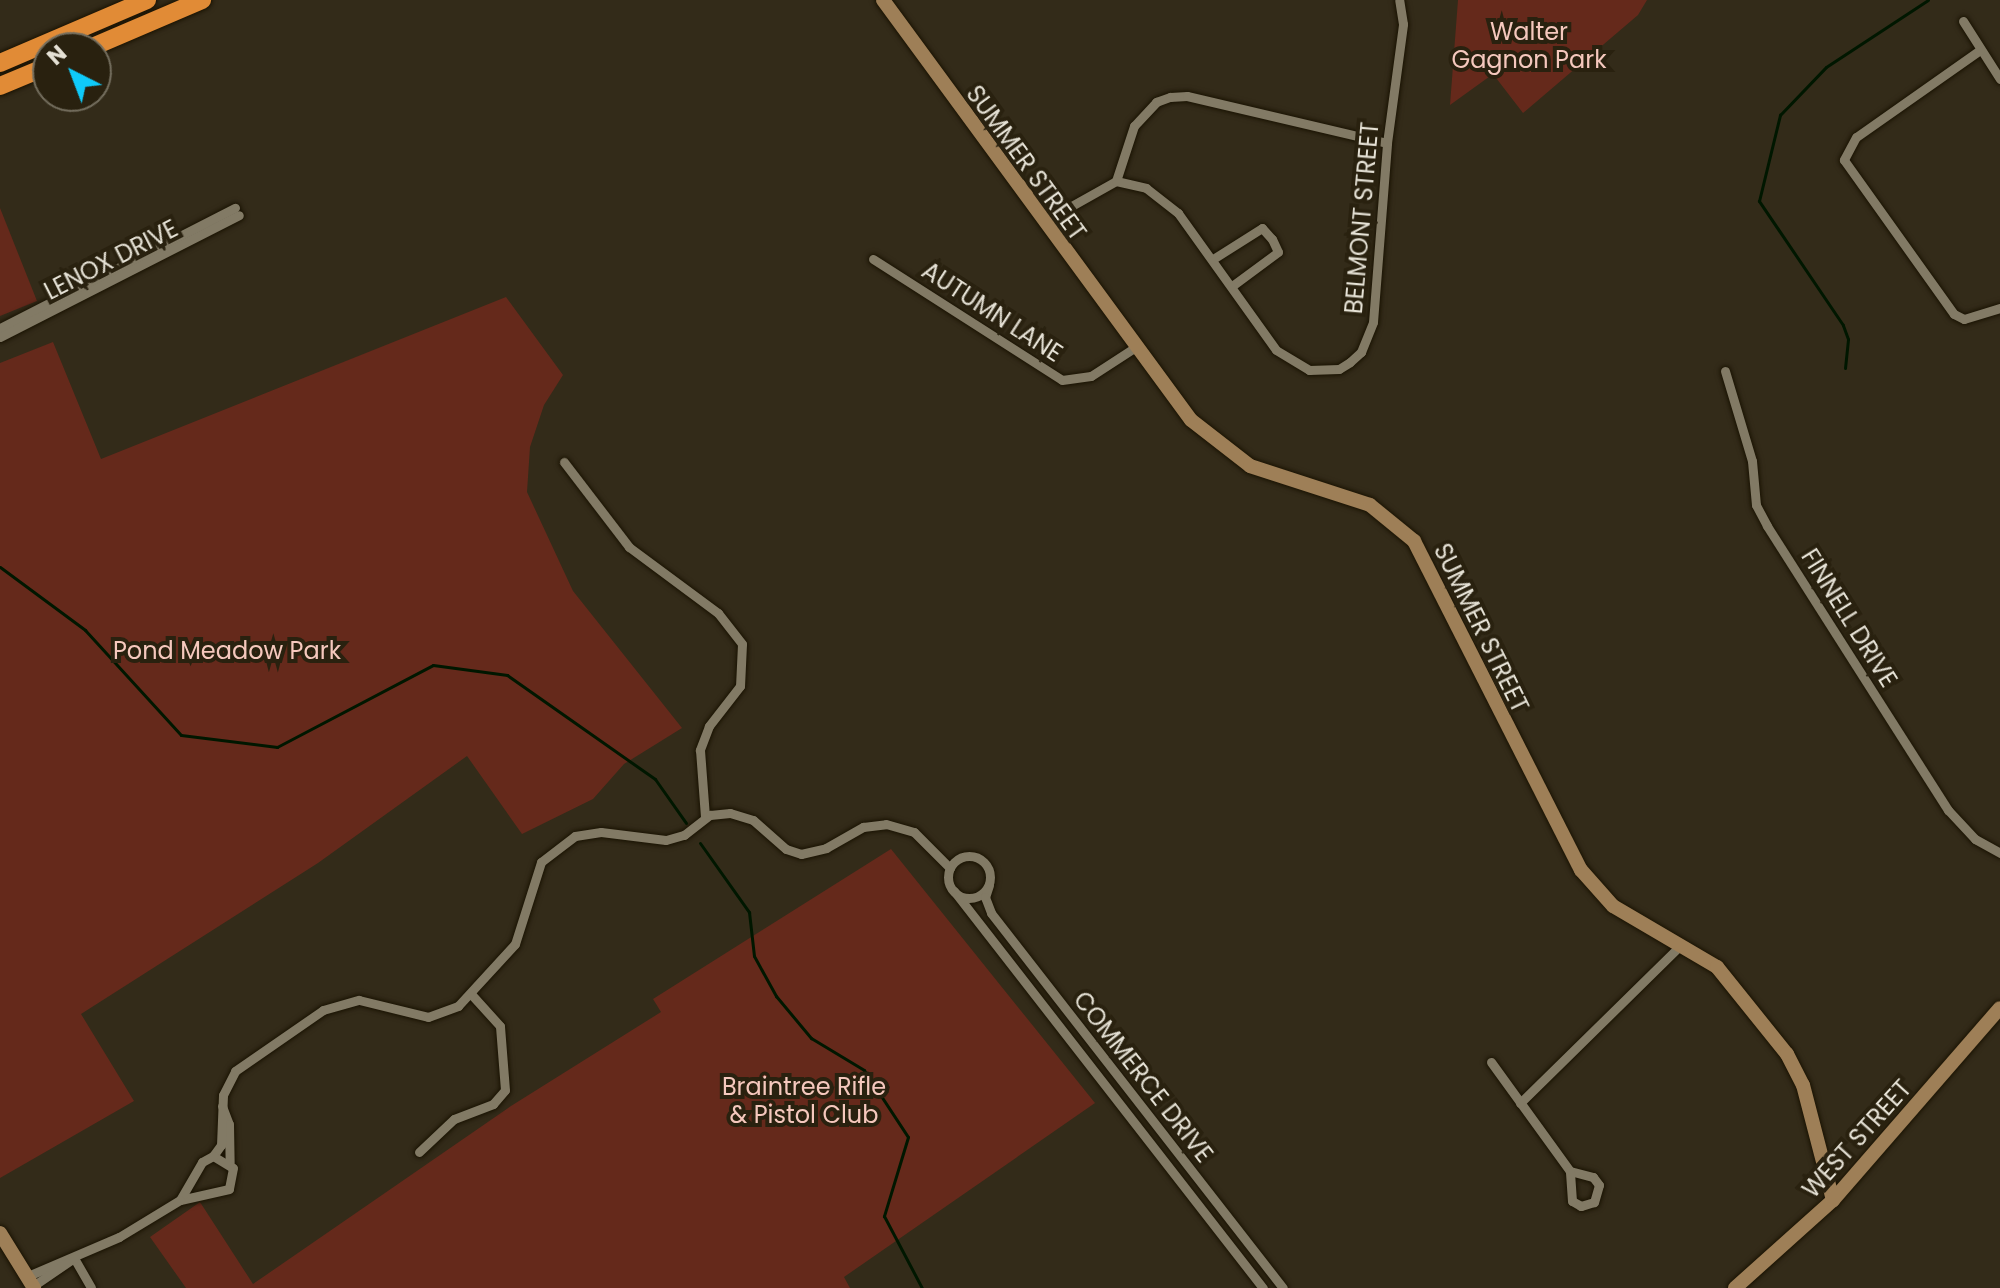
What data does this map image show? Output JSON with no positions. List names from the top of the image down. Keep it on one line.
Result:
{"streets":{"street":["SUMMER STREET","BELMONT STREET","LENOX DRIVE","AUTUMN LANE","FINNELL DRIVE","COMMERCE DRIVE","WEST STREET"]},"crossings":[["SUMMER STREET","AUTUMN LANE"],["SUMMER STREET","WEST STREET"]],"parks":["Walter Gagnon Park","Pond Meadow Park","Braintree Rifle & Pistol Club"],"north":"top left"}
